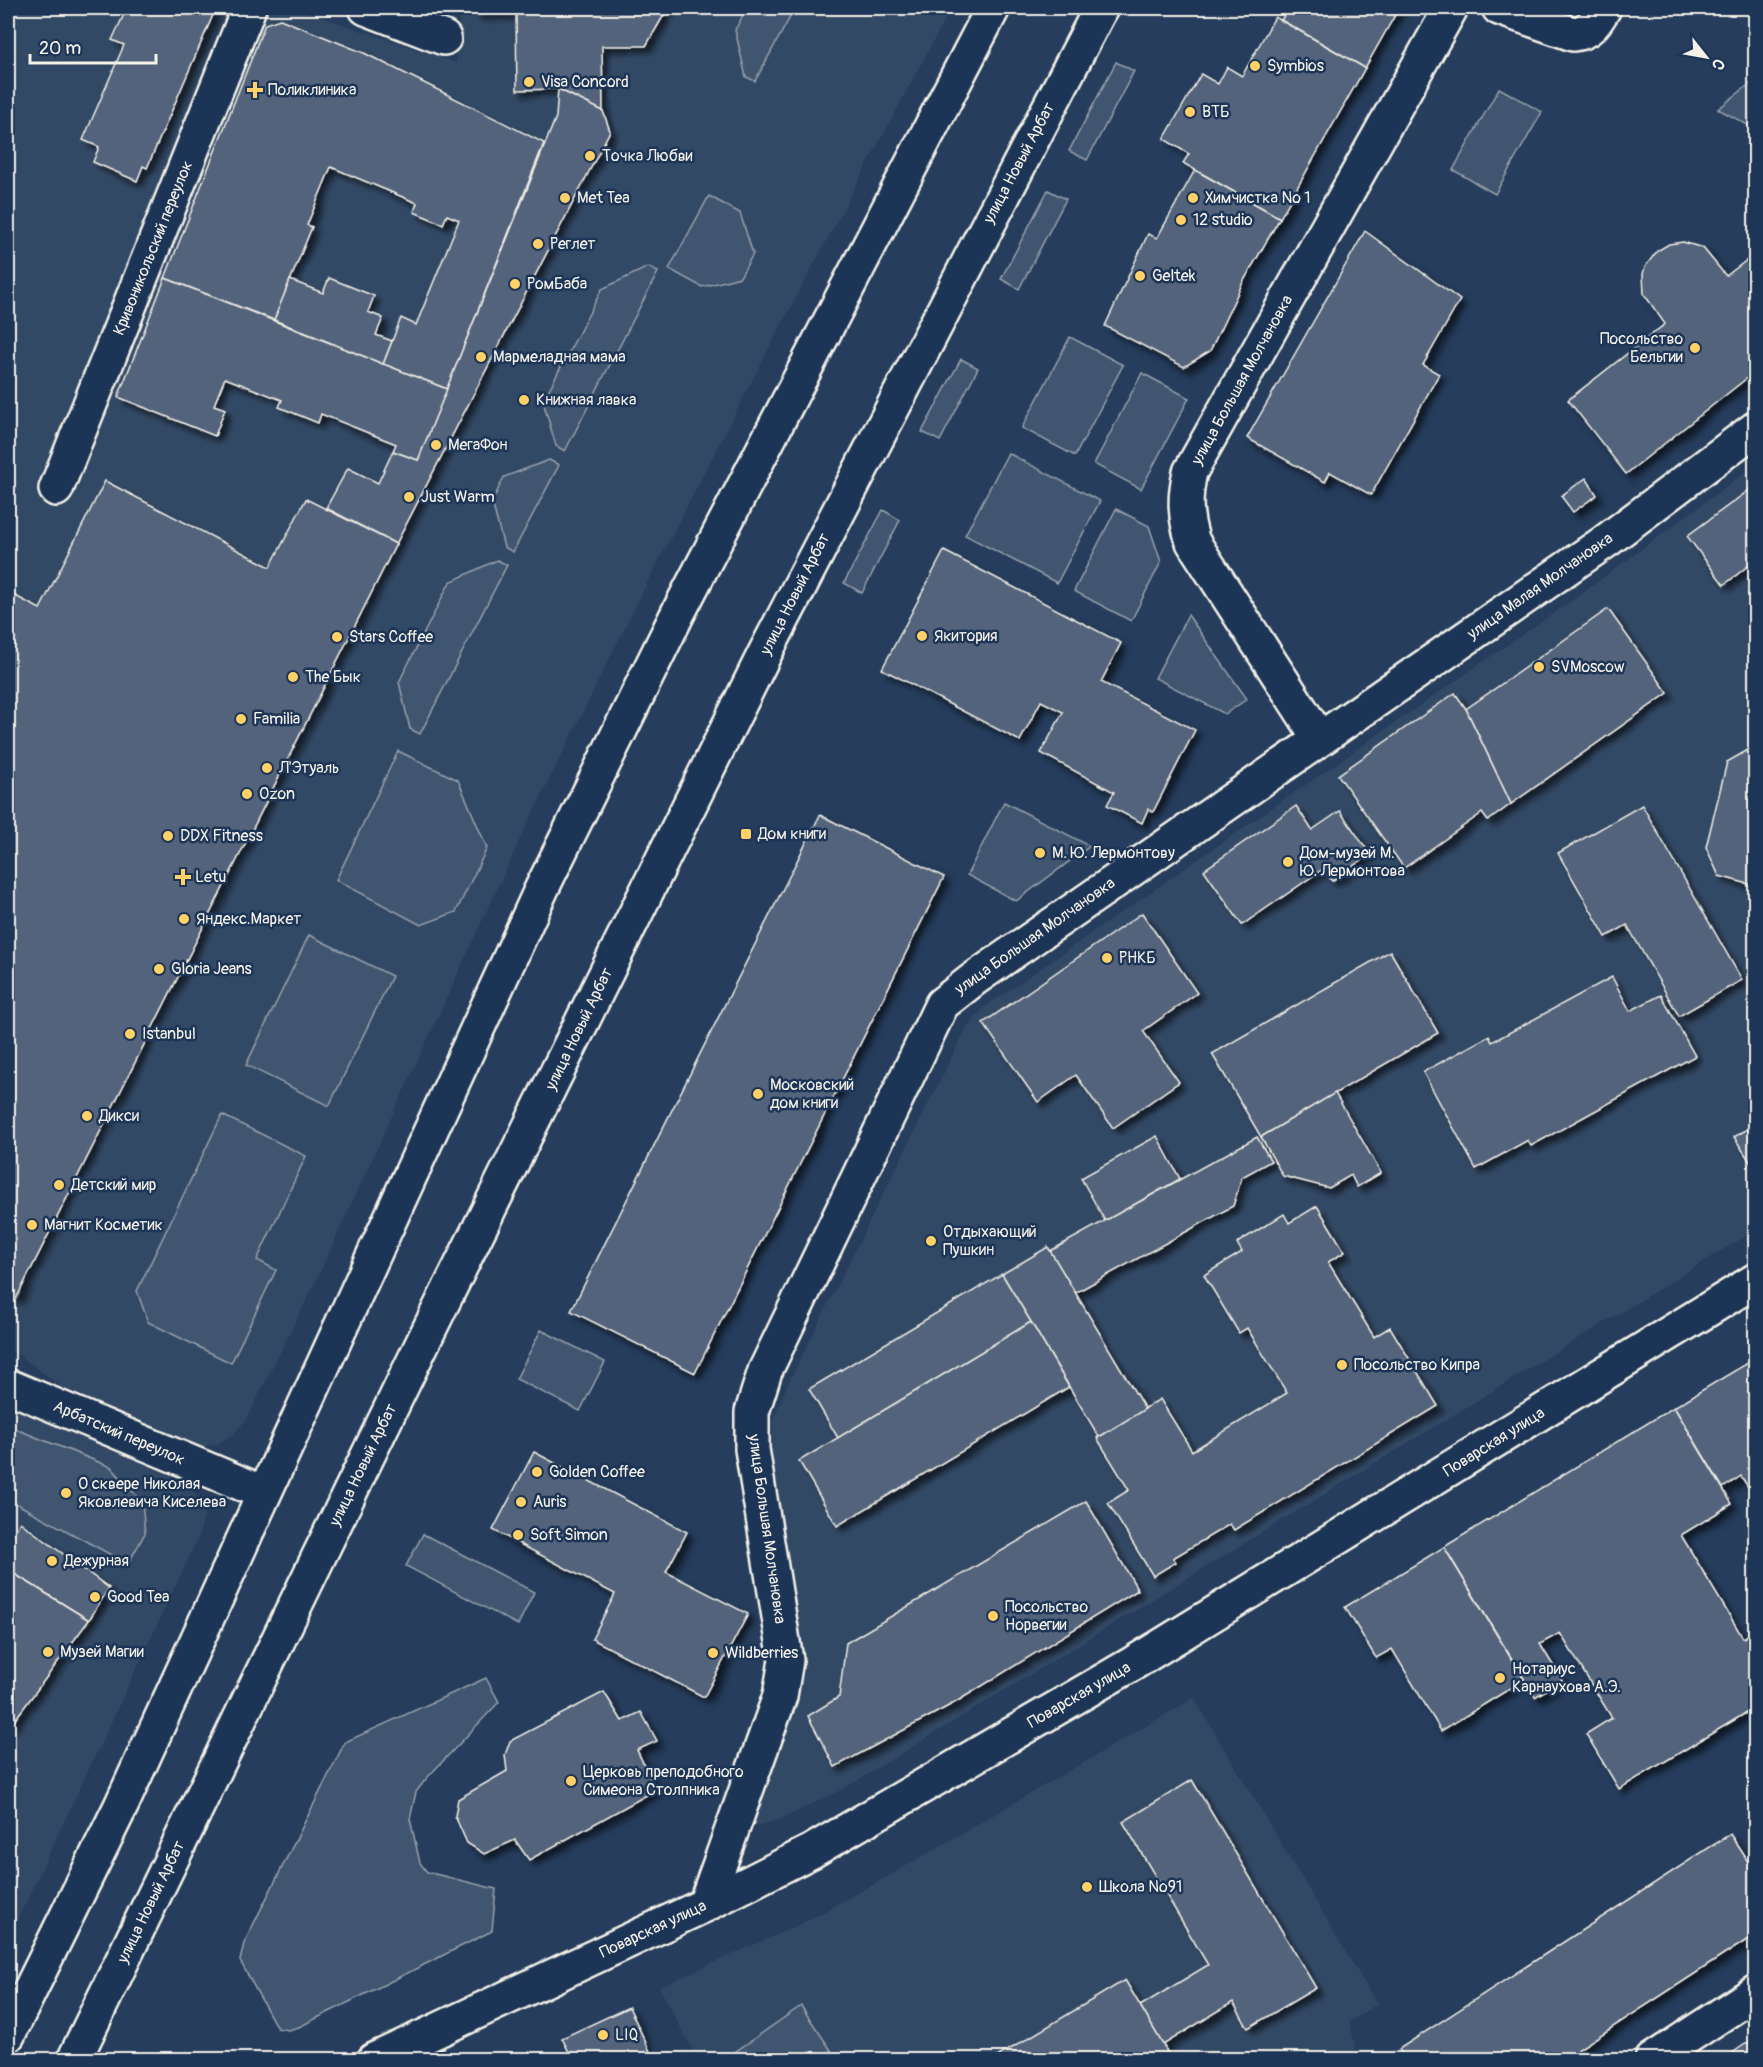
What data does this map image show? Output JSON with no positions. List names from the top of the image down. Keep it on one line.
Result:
{"streets":{"street":["улица Новый Арбат","Кривоникольский переулок","улица Большая Молчановка","улица Малая Молчановка","Арбатский переулок","Поварская улица"]},"crossings":[["улица Большая Молчановка","улица Малая Молчановка"],["улица Большая Молчановка","Поварская улица"]],"places":{"other":["Symbios","Visa Concord","ВТБ","Точка Любви","Met Tea","Химчистка № 1","12 studio","Реглет","Geltek","РомБаба","Посольство Бельгии","Мармеладная мама","Книжная лавка","МегаФон","Just Warm","Якитория","Stars Coffee","SVMoscow","The Бык","Familia","Л'Этуаль","Ozon","DDX Fitness","М. Ю. Лермонтову","Дом-музей М. Ю. Лермонтова","Яндекс.Маркет","РНКБ","Gloria Jeans","Istanbul","Московский дом книги","Дикси","Детский мир","Магнит Косметик","Отдыхающий Пушкин","Посольство Кипра","Golden Coffee","О сквере Николая Яковлевича Киселева","Auris","Soft Simon","Дежурная","Good Tea","Посольство Норвегии","Музей Магии","Wildberries","Нотариус Карнаухова А.Э.","Церковь преподобного Симеона Столпника","Школа №91","LIQ"],"health":["Поликлиника","Letu"],"transit":["Дом книги"]},"scale_bar":"20 m","north":"bottom right"}
